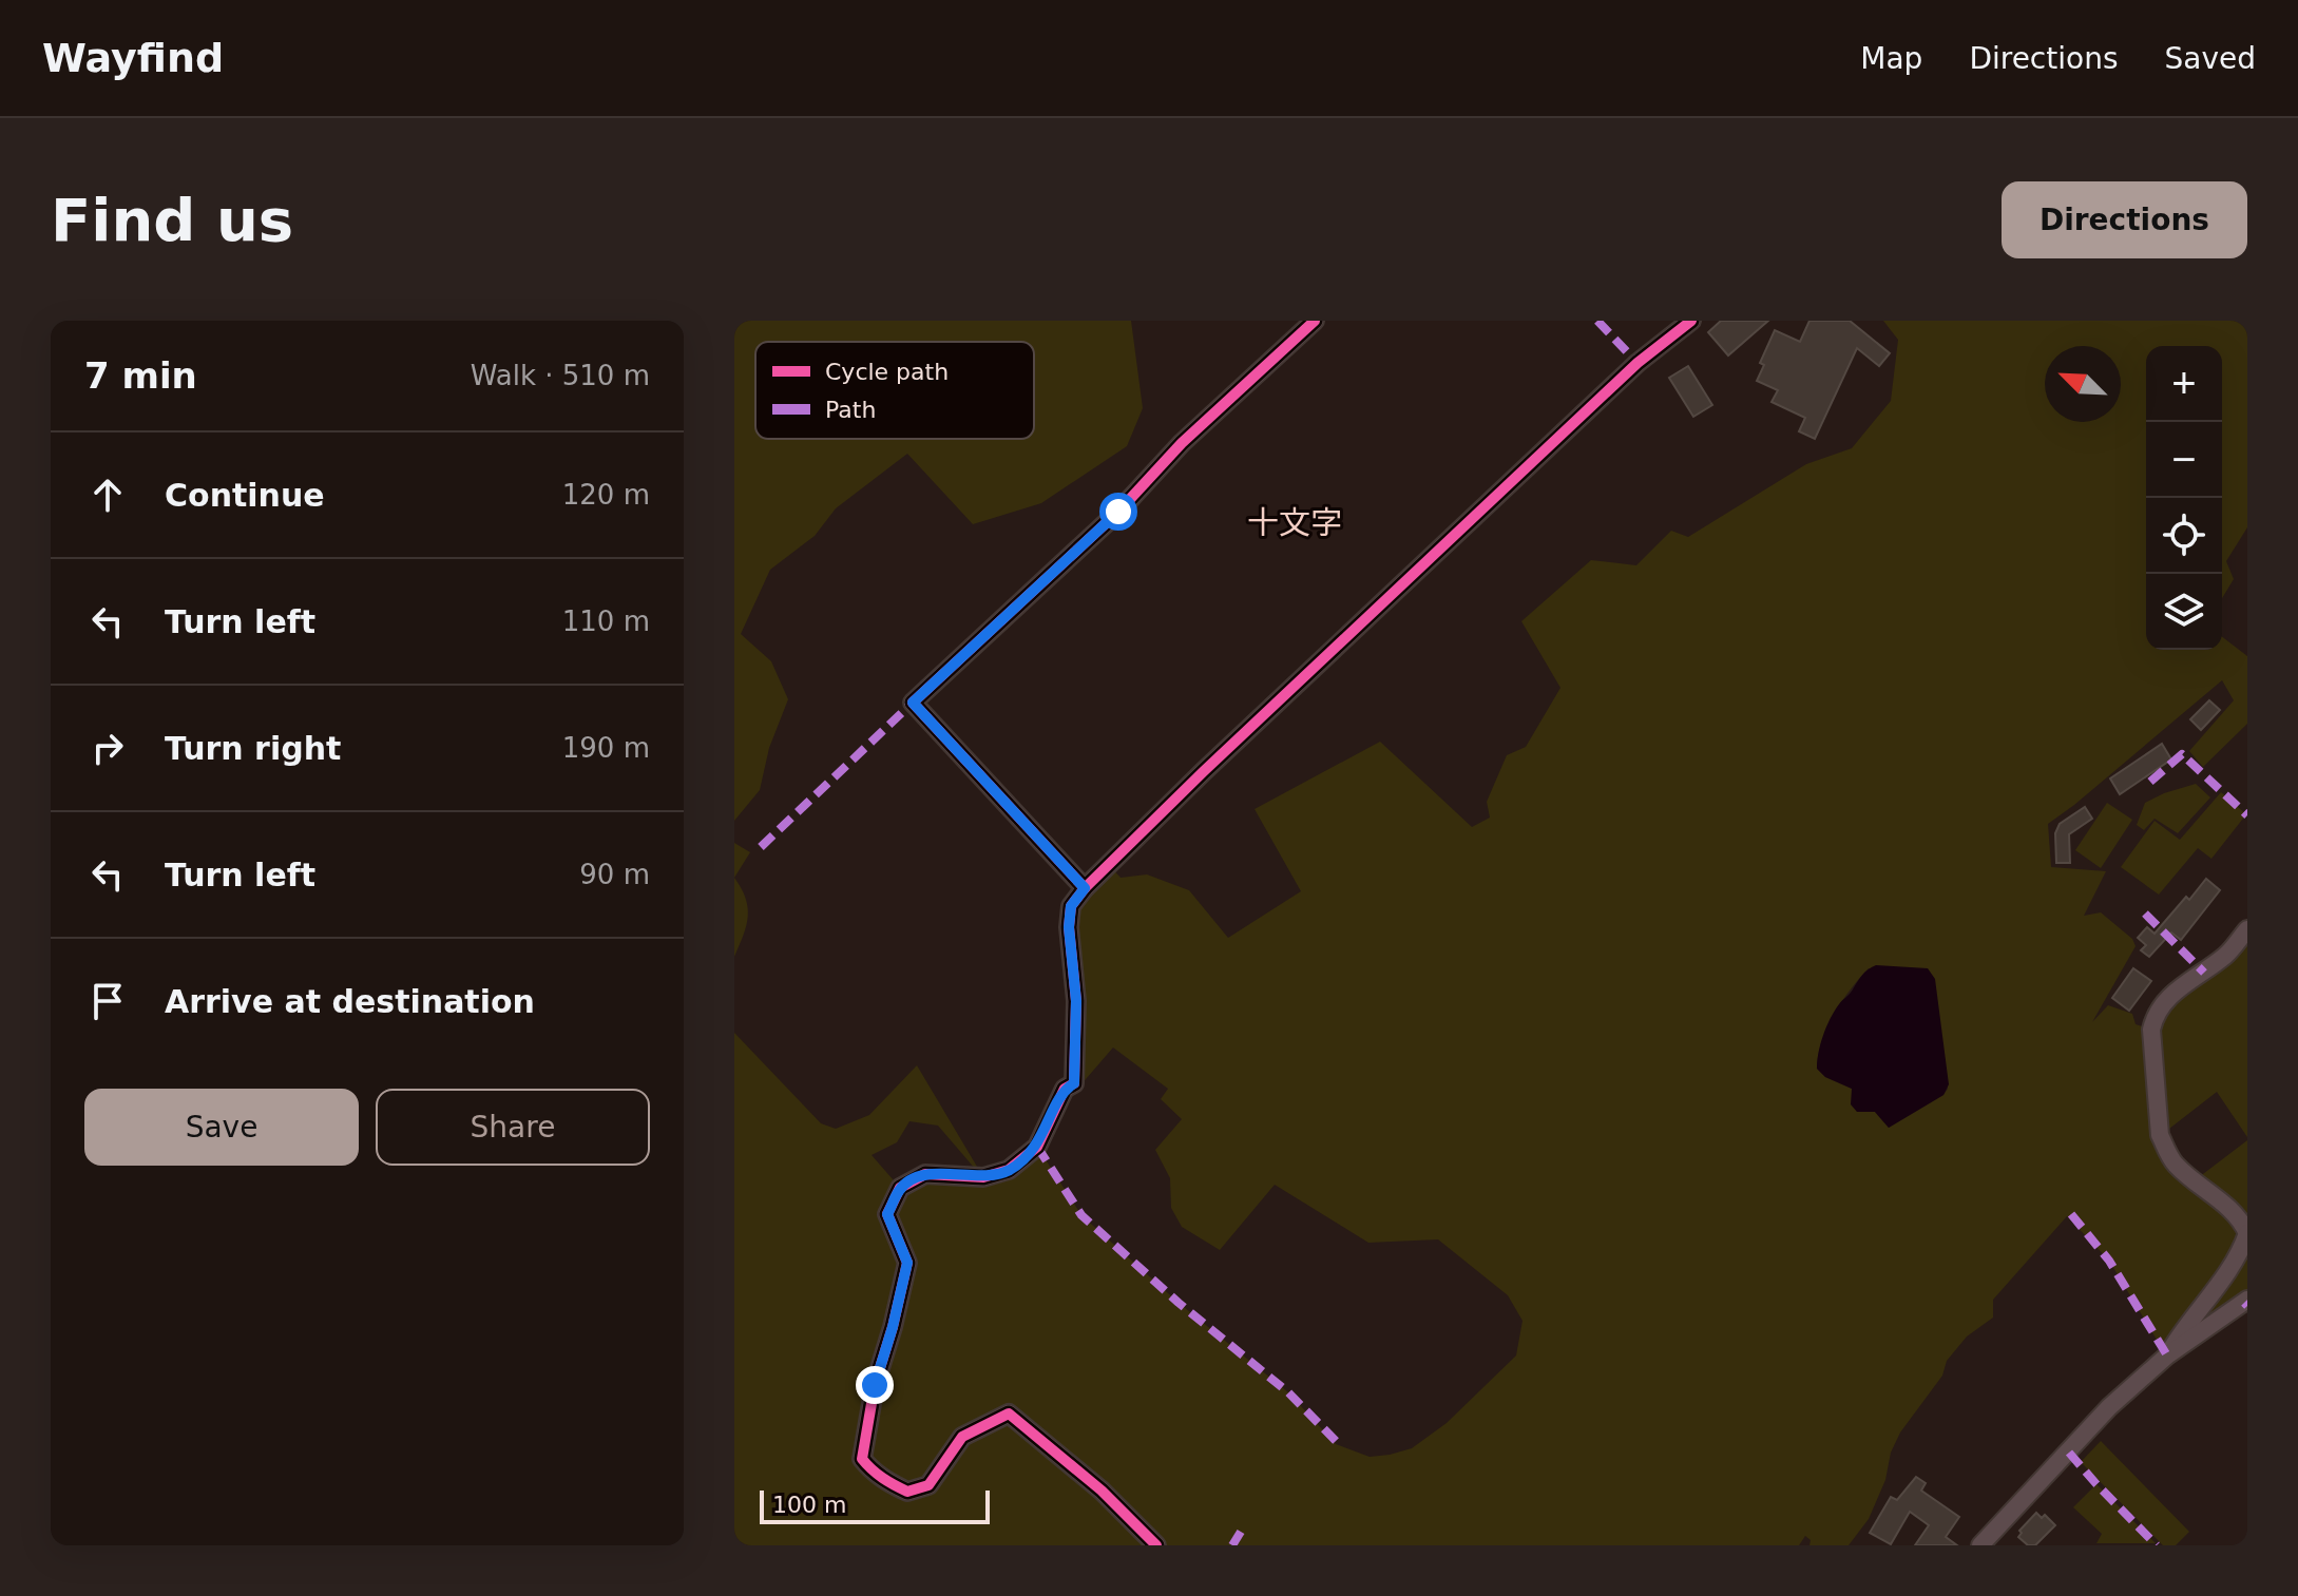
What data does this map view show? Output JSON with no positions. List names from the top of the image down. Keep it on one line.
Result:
{"districts":["十文字"],"legend":["Cycle path","Path"],"scale_bar":"100 m","north":"top left","page":{"header":"Wayfind","nav":["Map","Directions","Saved"],"buttons":["Directions",["Save","Share"]],"title":"Find us","heading":["7 min","Walk · 510 m"],"map_buttons":["+","−"],"list":[["Continue","120 m"],["Turn left","110 m"],["Turn right","190 m"],["Turn left","90 m"],"Arrive at destination"],"scale":"100 m"}}
